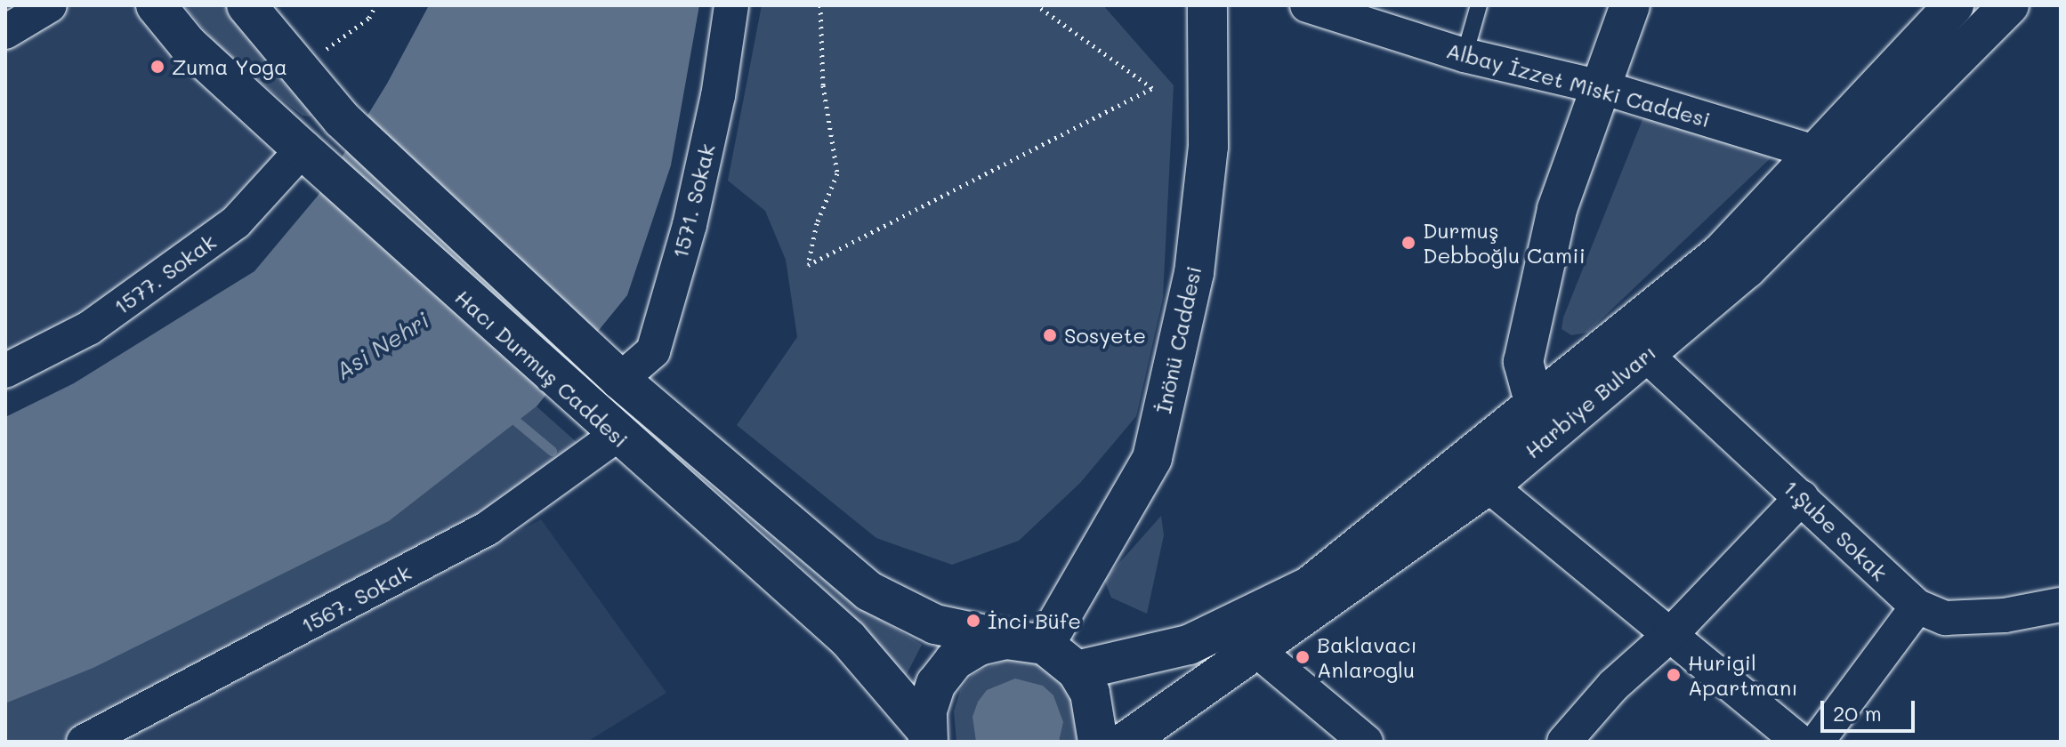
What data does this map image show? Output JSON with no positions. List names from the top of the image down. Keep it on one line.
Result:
{"streets":{"main road":["İnönü Caddesi","Hacı Durmuş Caddesi","Harbiye Bulvarı"],"street":["Albay İzzet Miski Caddesi","1571. Sokak","1577. Sokak","1.Şube Sokak","1567. Sokak"]},"crossings":[["Albay İzzet Miski Caddesi","Harbiye Bulvarı"],["1571. Sokak","Hacı Durmuş Caddesi"],["1577. Sokak","Hacı Durmuş Caddesi"],["Hacı Durmuş Caddesi","1567. Sokak"],["Harbiye Bulvarı","1.Şube Sokak"]],"water":["Asi Nehri"],"places":["Zuma Yoga","Durmuş Debboğlu Camii","Sosyete","İnci Büfe","Baklavacı Anlaroglu","Hurigil Apartmanı"],"scale_bar":"20 m"}
